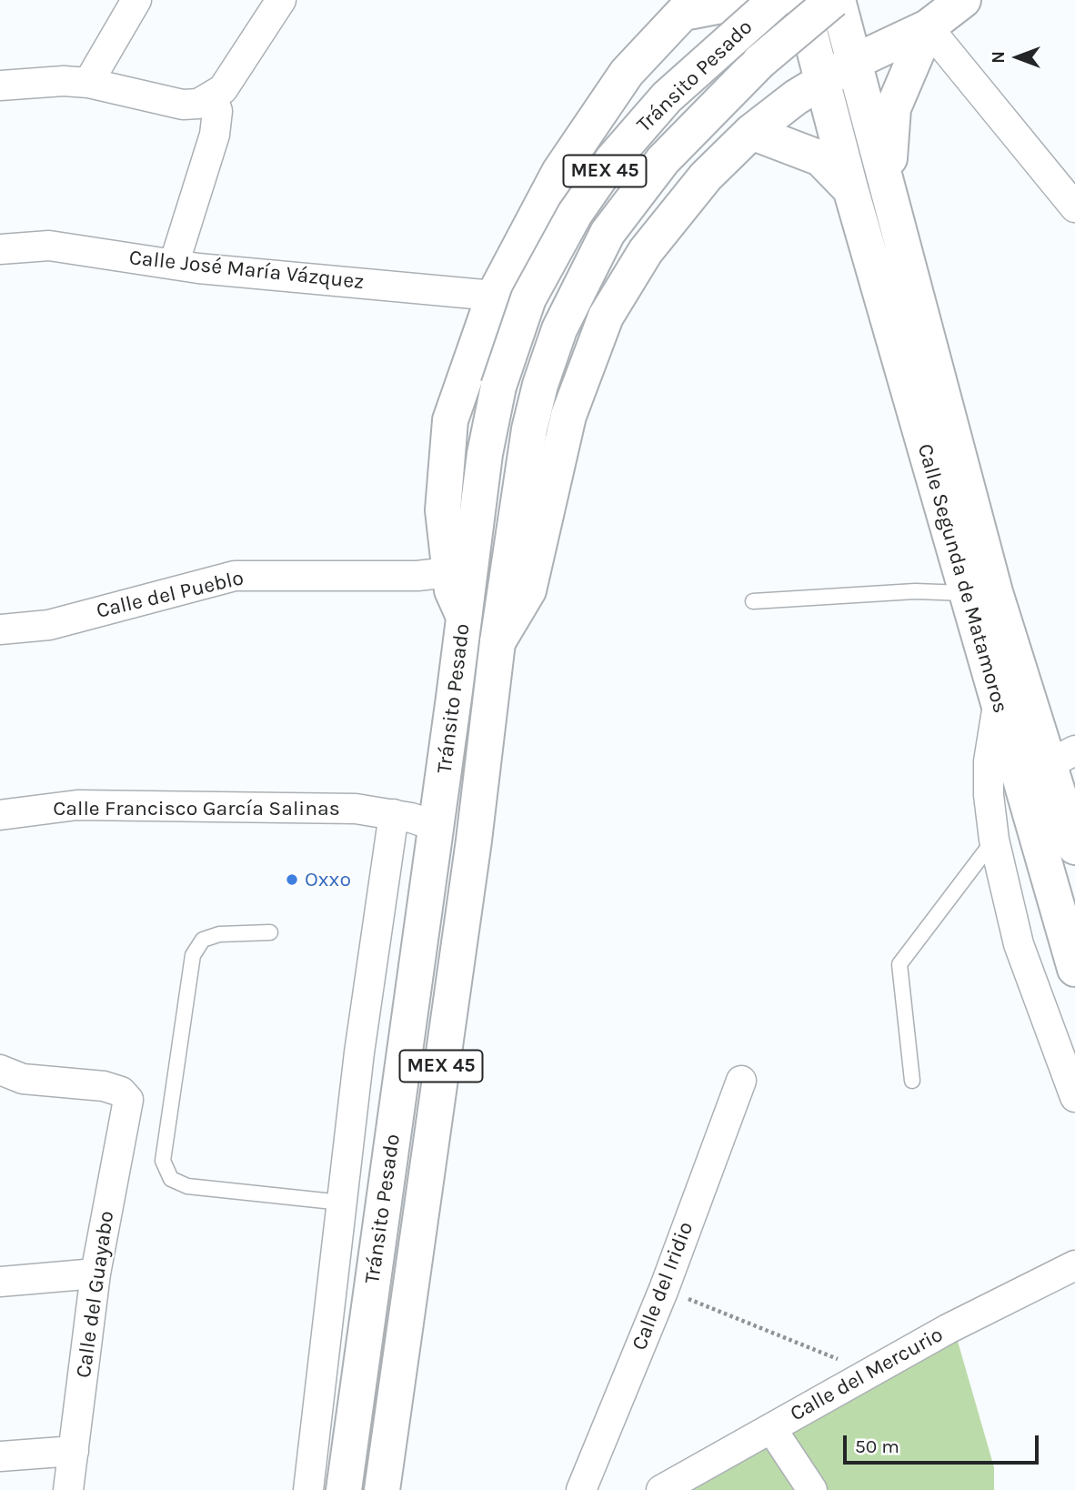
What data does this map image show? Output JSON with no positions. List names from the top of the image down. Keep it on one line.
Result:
{"streets":{"main road":["Tránsito Pesado","MEX 45","Calle Segunda de Matamoros"],"street":["Calle José María Vázquez","Calle del Pueblo","Calle Francisco García Salinas","Calle del Iridio","Calle del Guayabo","Calle del Mercurio"]},"crossings":[["Tránsito Pesado","Calle Segunda de Matamoros"],["Tránsito Pesado","Calle Francisco García Salinas"]],"places":["Oxxo"],"scale_bar":"50 m","north":"left"}
